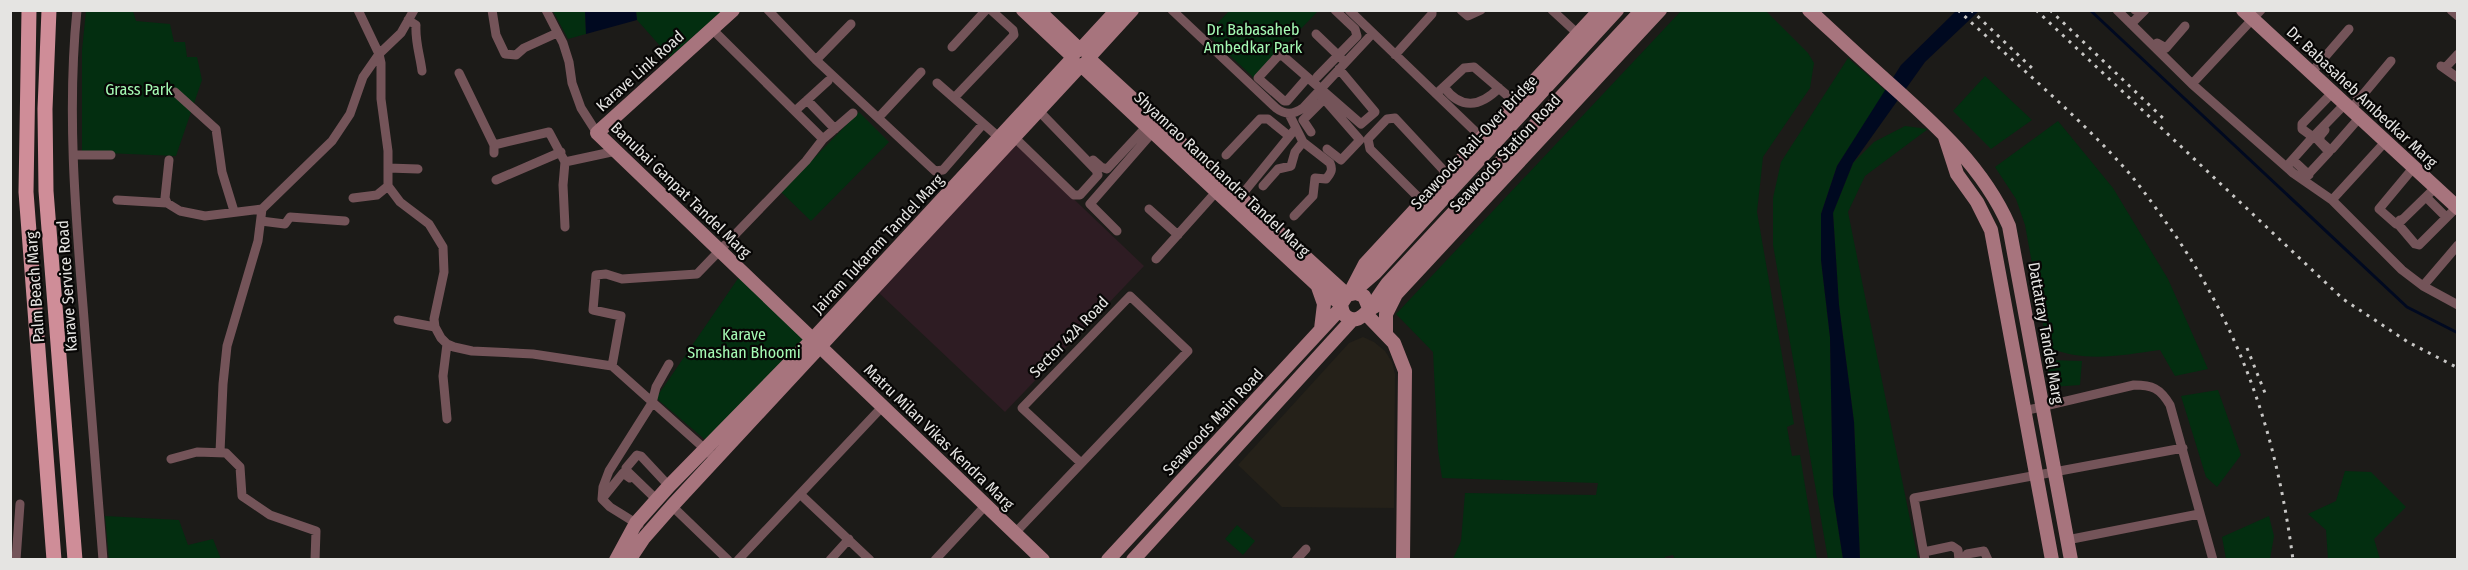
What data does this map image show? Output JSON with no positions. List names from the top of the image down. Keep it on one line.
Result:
{"streets":{"main road":["Karave Link Road","Dr. Babasaheb Ambedkar Marg","Seawoods Rail-Over Bridge","Seawoods Station Road","Shyamrao Ramchandra Tandel Marg","Banubai Ganpat Tandel Marg","Jairam Tukaram Tandel Marg","Palm Beach Marg","Dattatray Tandel Marg","Seawoods Main Road","Matru Milan Vikas Kendra Marg"],"street":["Karave Service Road","Sector 42A Road"]},"crossings":[["Karave Link Road","Banubai Ganpat Tandel Marg"],["Seawoods Rail-Over Bridge","Seawoods Station Road"],["Seawoods Rail-Over Bridge","Shyamrao Ramchandra Tandel Marg"],["Seawoods Rail-Over Bridge","Seawoods Main Road"],["Seawoods Station Road","Shyamrao Ramchandra Tandel Marg"],["Seawoods Station Road","Seawoods Main Road"],["Shyamrao Ramchandra Tandel Marg","Jairam Tukaram Tandel Marg"],["Shyamrao Ramchandra Tandel Marg","Seawoods Main Road"],["Banubai Ganpat Tandel Marg","Jairam Tukaram Tandel Marg"],["Banubai Ganpat Tandel Marg","Matru Milan Vikas Kendra Marg"],["Jairam Tukaram Tandel Marg","Matru Milan Vikas Kendra Marg"],["Sector 42A Road","Matru Milan Vikas Kendra Marg"]],"parks":["Dr. Babasaheb Ambedkar Park","Grass Park","Karave Smashan Bhoomi"]}
